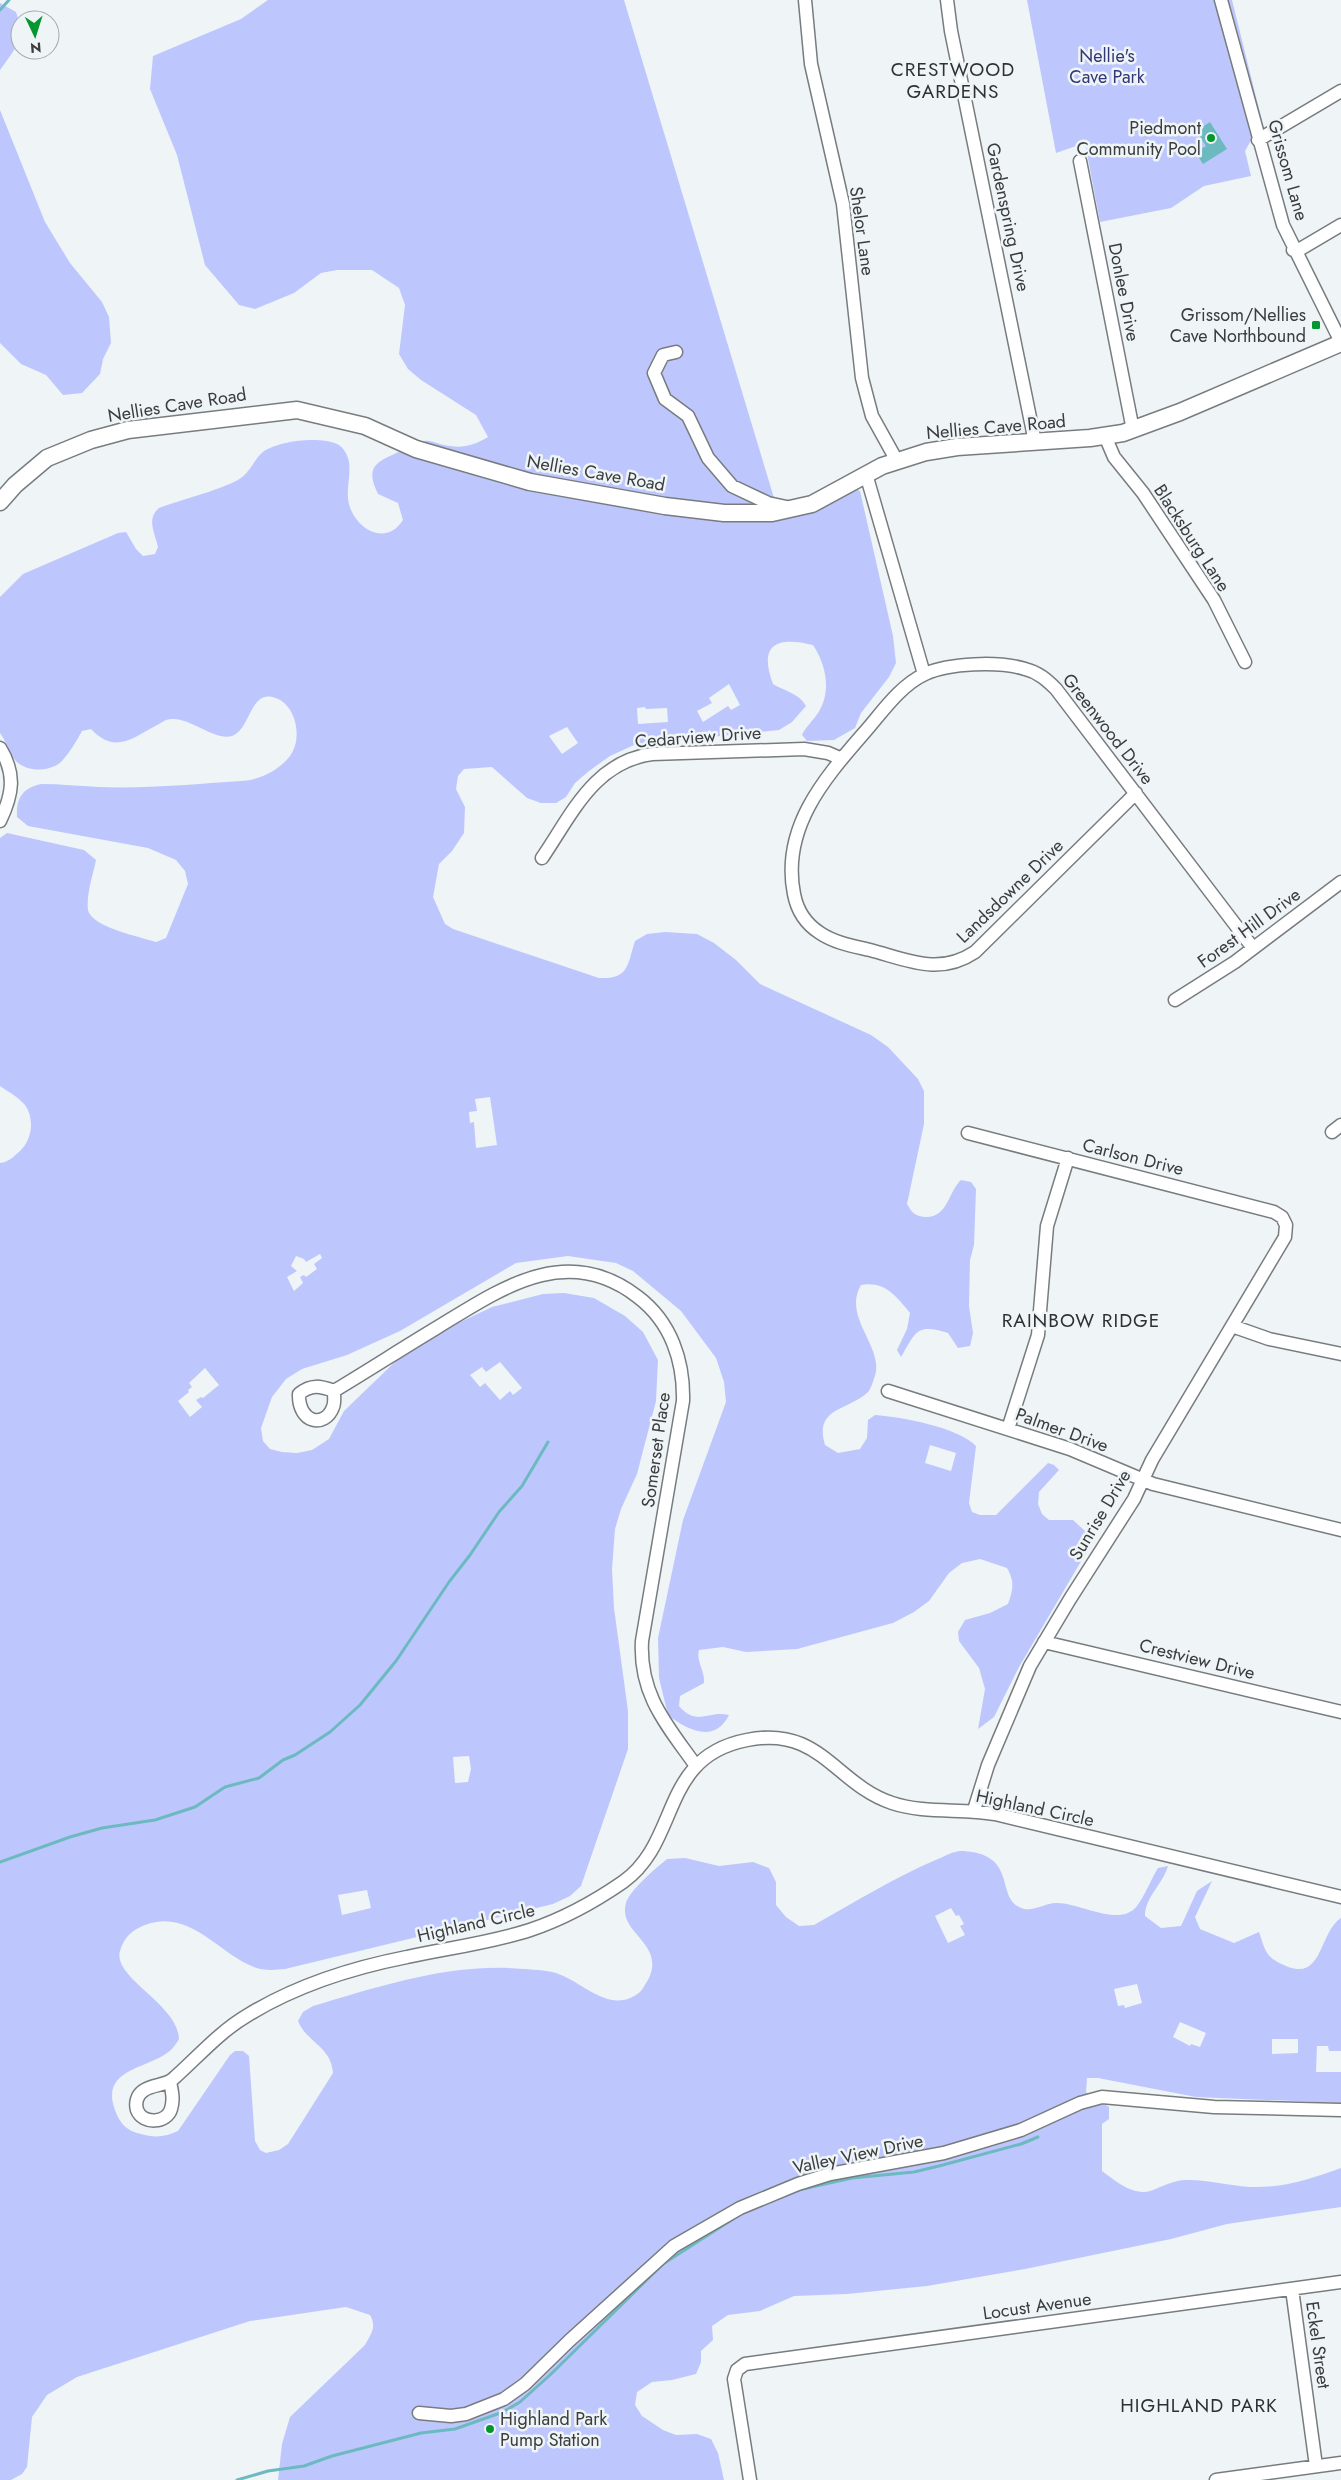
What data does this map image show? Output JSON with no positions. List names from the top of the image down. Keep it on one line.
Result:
{"streets":{"street":["Grissom Lane","Gardenspring Drive","Shelor Lane","Donlee Drive","Nellies Cave Road","Blacksburg Lane","Greenwood Drive","Cedarview Drive","Landsdowne Drive","Forest Hill Drive","Carlson Drive","Palmer Drive","Somerset Place","Sunrise Drive","Crestview Drive","Highland Circle","Valley View Drive","Locust Avenue","Eckel Street"]},"crossings":[["Grissom Lane","Nellies Cave Road"],["Gardenspring Drive","Nellies Cave Road"],["Shelor Lane","Nellies Cave Road"],["Donlee Drive","Nellies Cave Road"],["Nellies Cave Road","Blacksburg Lane"],["Greenwood Drive","Cedarview Drive"],["Greenwood Drive","Landsdowne Drive"],["Greenwood Drive","Forest Hill Drive"],["Cedarview Drive","Landsdowne Drive"],["Carlson Drive","Sunrise Drive"],["Palmer Drive","Sunrise Drive"],["Somerset Place","Highland Circle"],["Sunrise Drive","Crestview Drive"],["Sunrise Drive","Highland Circle"],["Locust Avenue","Eckel Street"]],"districts":["CRESTWOOD GARDENS","RAINBOW RIDGE","HIGHLAND PARK"],"parks":["Nellie's Cave Park"],"places":{"other":["Piedmont Community Pool","Highland Park Pump Station"],"transit":["Grissom/Nellies Cave Northbound"]},"north":"bottom"}
